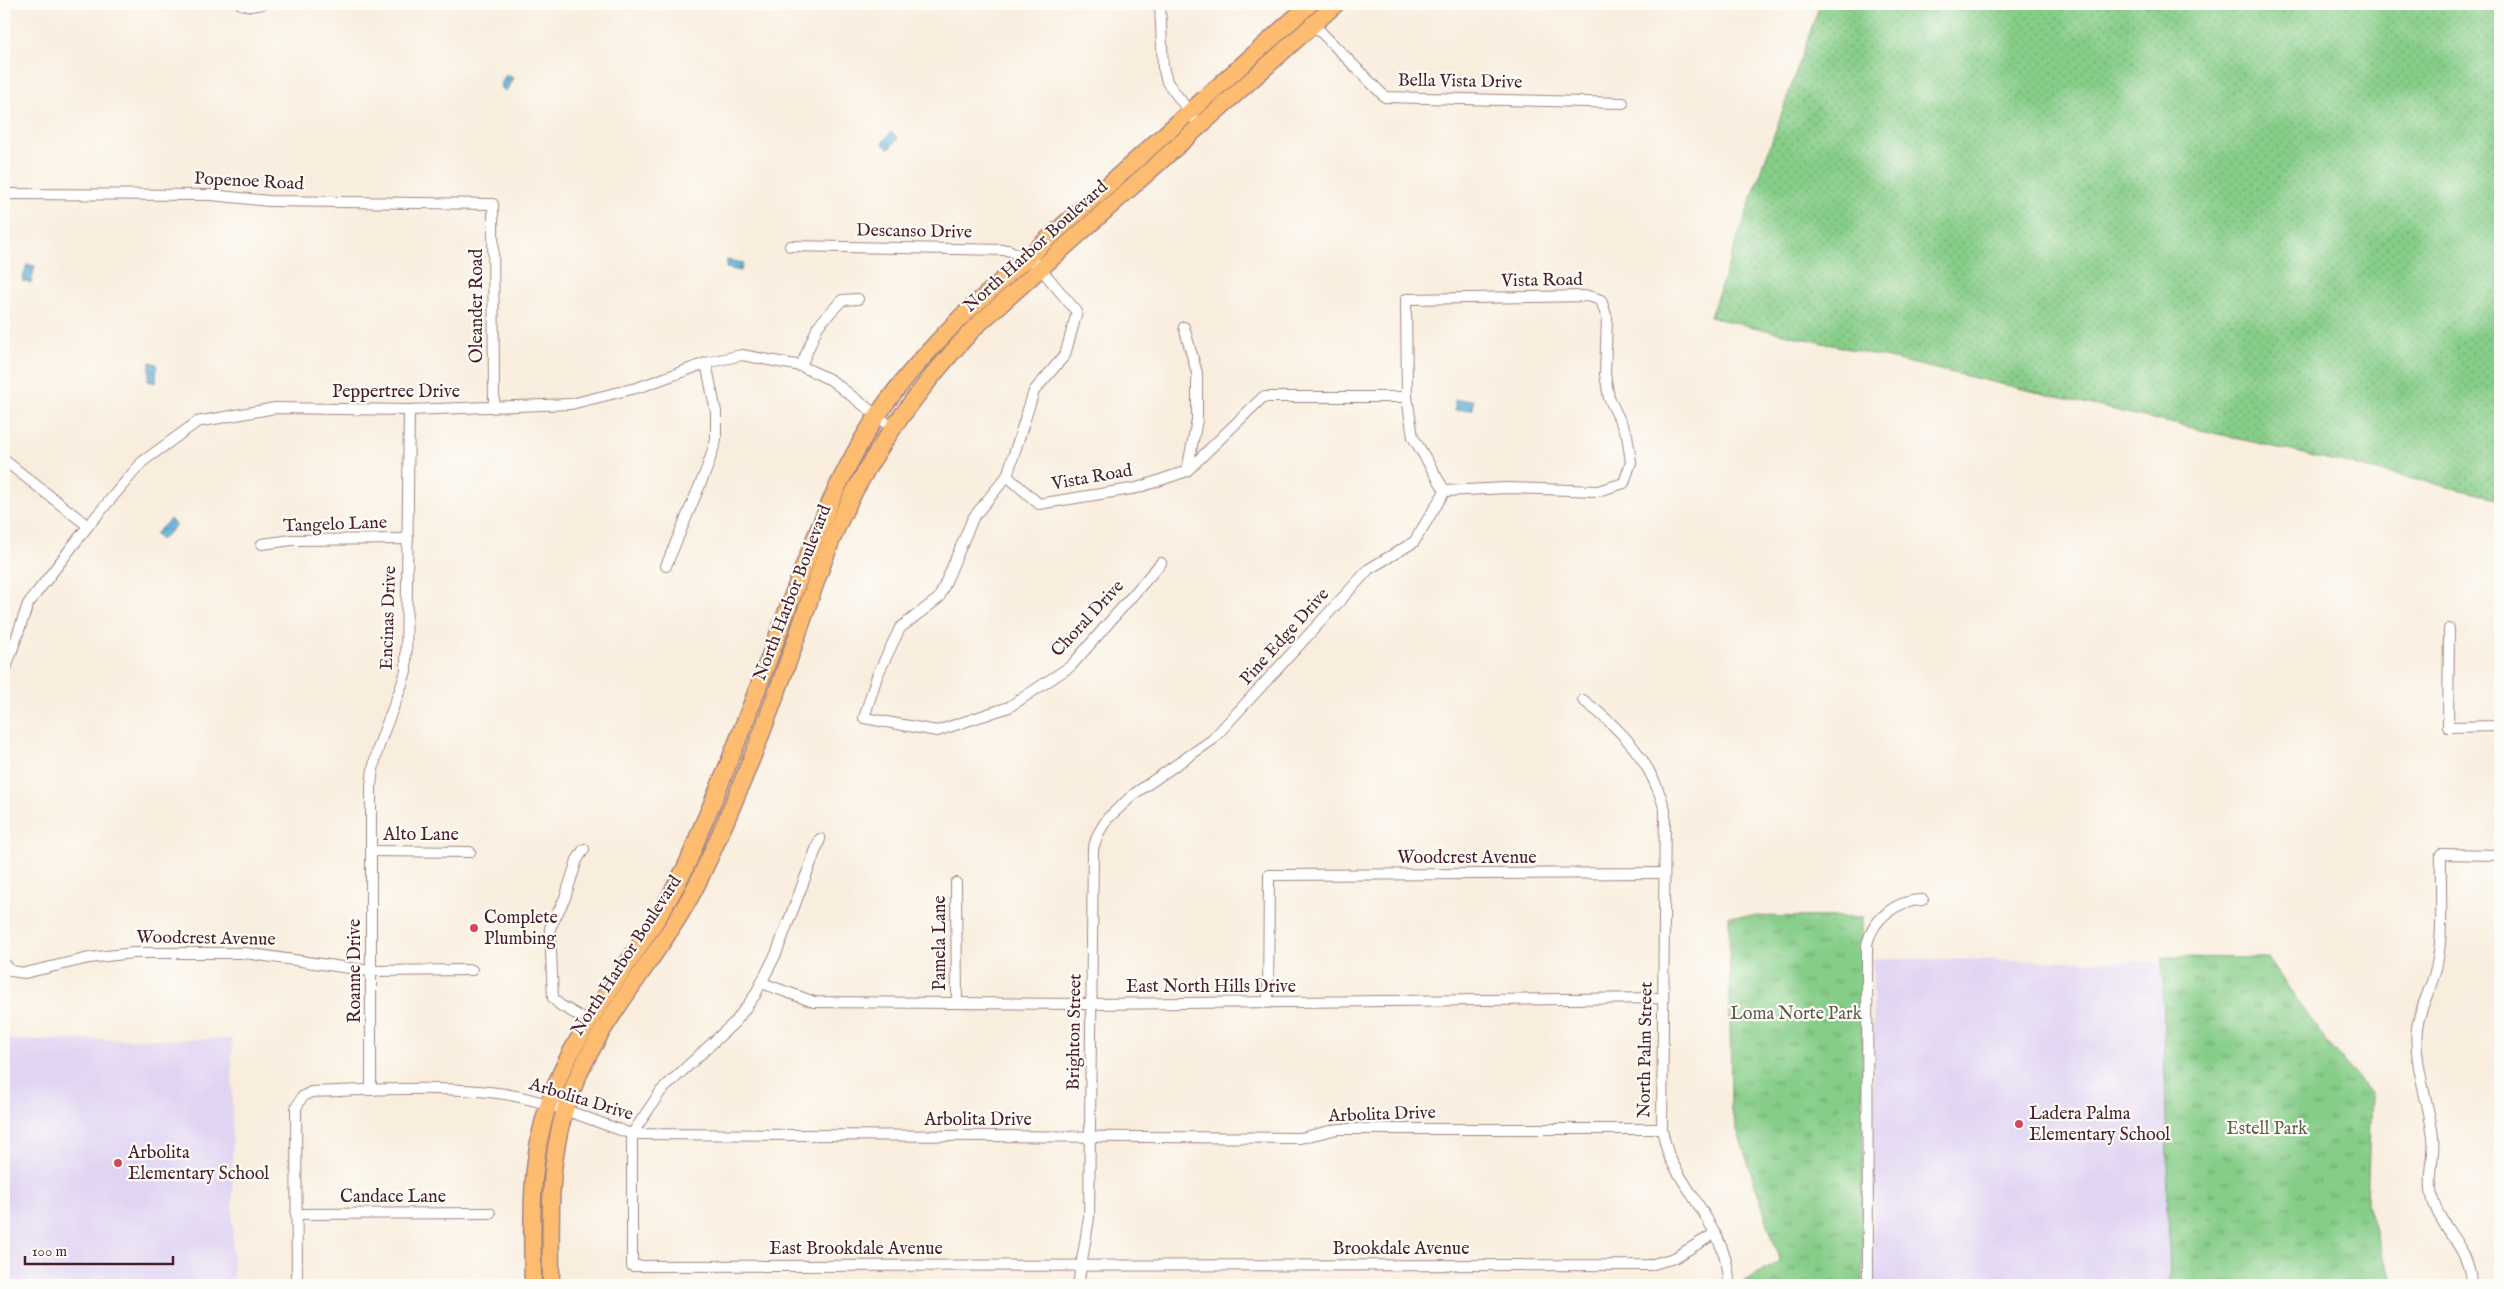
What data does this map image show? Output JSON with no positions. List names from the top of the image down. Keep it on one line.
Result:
{"streets":{"main road":["North Harbor Boulevard"],"street":["Bella Vista Drive","Popenoe Road","Descanso Drive","Vista Road","Oleander Road","Peppertree Drive","Tangelo Lane","Encinas Drive","Choral Drive","Pine Edge Drive","Alto Lane","Woodcrest Avenue","Pamela Lane","Roanne Drive","East North Hills Drive","Brighton Street","North Palm Street","Arbolita Drive","Candace Lane","East Brookdale Avenue","Brookdale Avenue"]},"crossings":[["Bella Vista Drive","North Harbor Boulevard"],["Popenoe Road","Oleander Road"],["Descanso Drive","North Harbor Boulevard"],["North Harbor Boulevard","Peppertree Drive"],["North Harbor Boulevard","Arbolita Drive"],["Vista Road","Choral Drive"],["Vista Road","Pine Edge Drive"],["Oleander Road","Peppertree Drive"],["Peppertree Drive","Encinas Drive"],["Tangelo Lane","Encinas Drive"],["Encinas Drive","Alto Lane"],["Encinas Drive","Roanne Drive"],["Pine Edge Drive","Brighton Street"],["Alto Lane","Roanne Drive"],["Woodcrest Avenue","Roanne Drive"],["Woodcrest Avenue","East North Hills Drive"],["Woodcrest Avenue","North Palm Street"],["Pamela Lane","East North Hills Drive"],["Roanne Drive","Arbolita Drive"],["East North Hills Drive","Brighton Street"],["East North Hills Drive","North Palm Street"],["Brighton Street","Arbolita Drive"],["Brighton Street","East Brookdale Avenue"],["Brighton Street","Brookdale Avenue"],["North Palm Street","Arbolita Drive"],["North Palm Street","Brookdale Avenue"],["Arbolita Drive","Candace Lane"],["Arbolita Drive","East Brookdale Avenue"],["East Brookdale Avenue","Brookdale Avenue"]],"parks":["Loma Norte Park","Estell Park"],"places":["Complete Plumbing","Ladera Palma Elementary School","Arbolita Elementary School"],"scale_bar":"100 m"}
